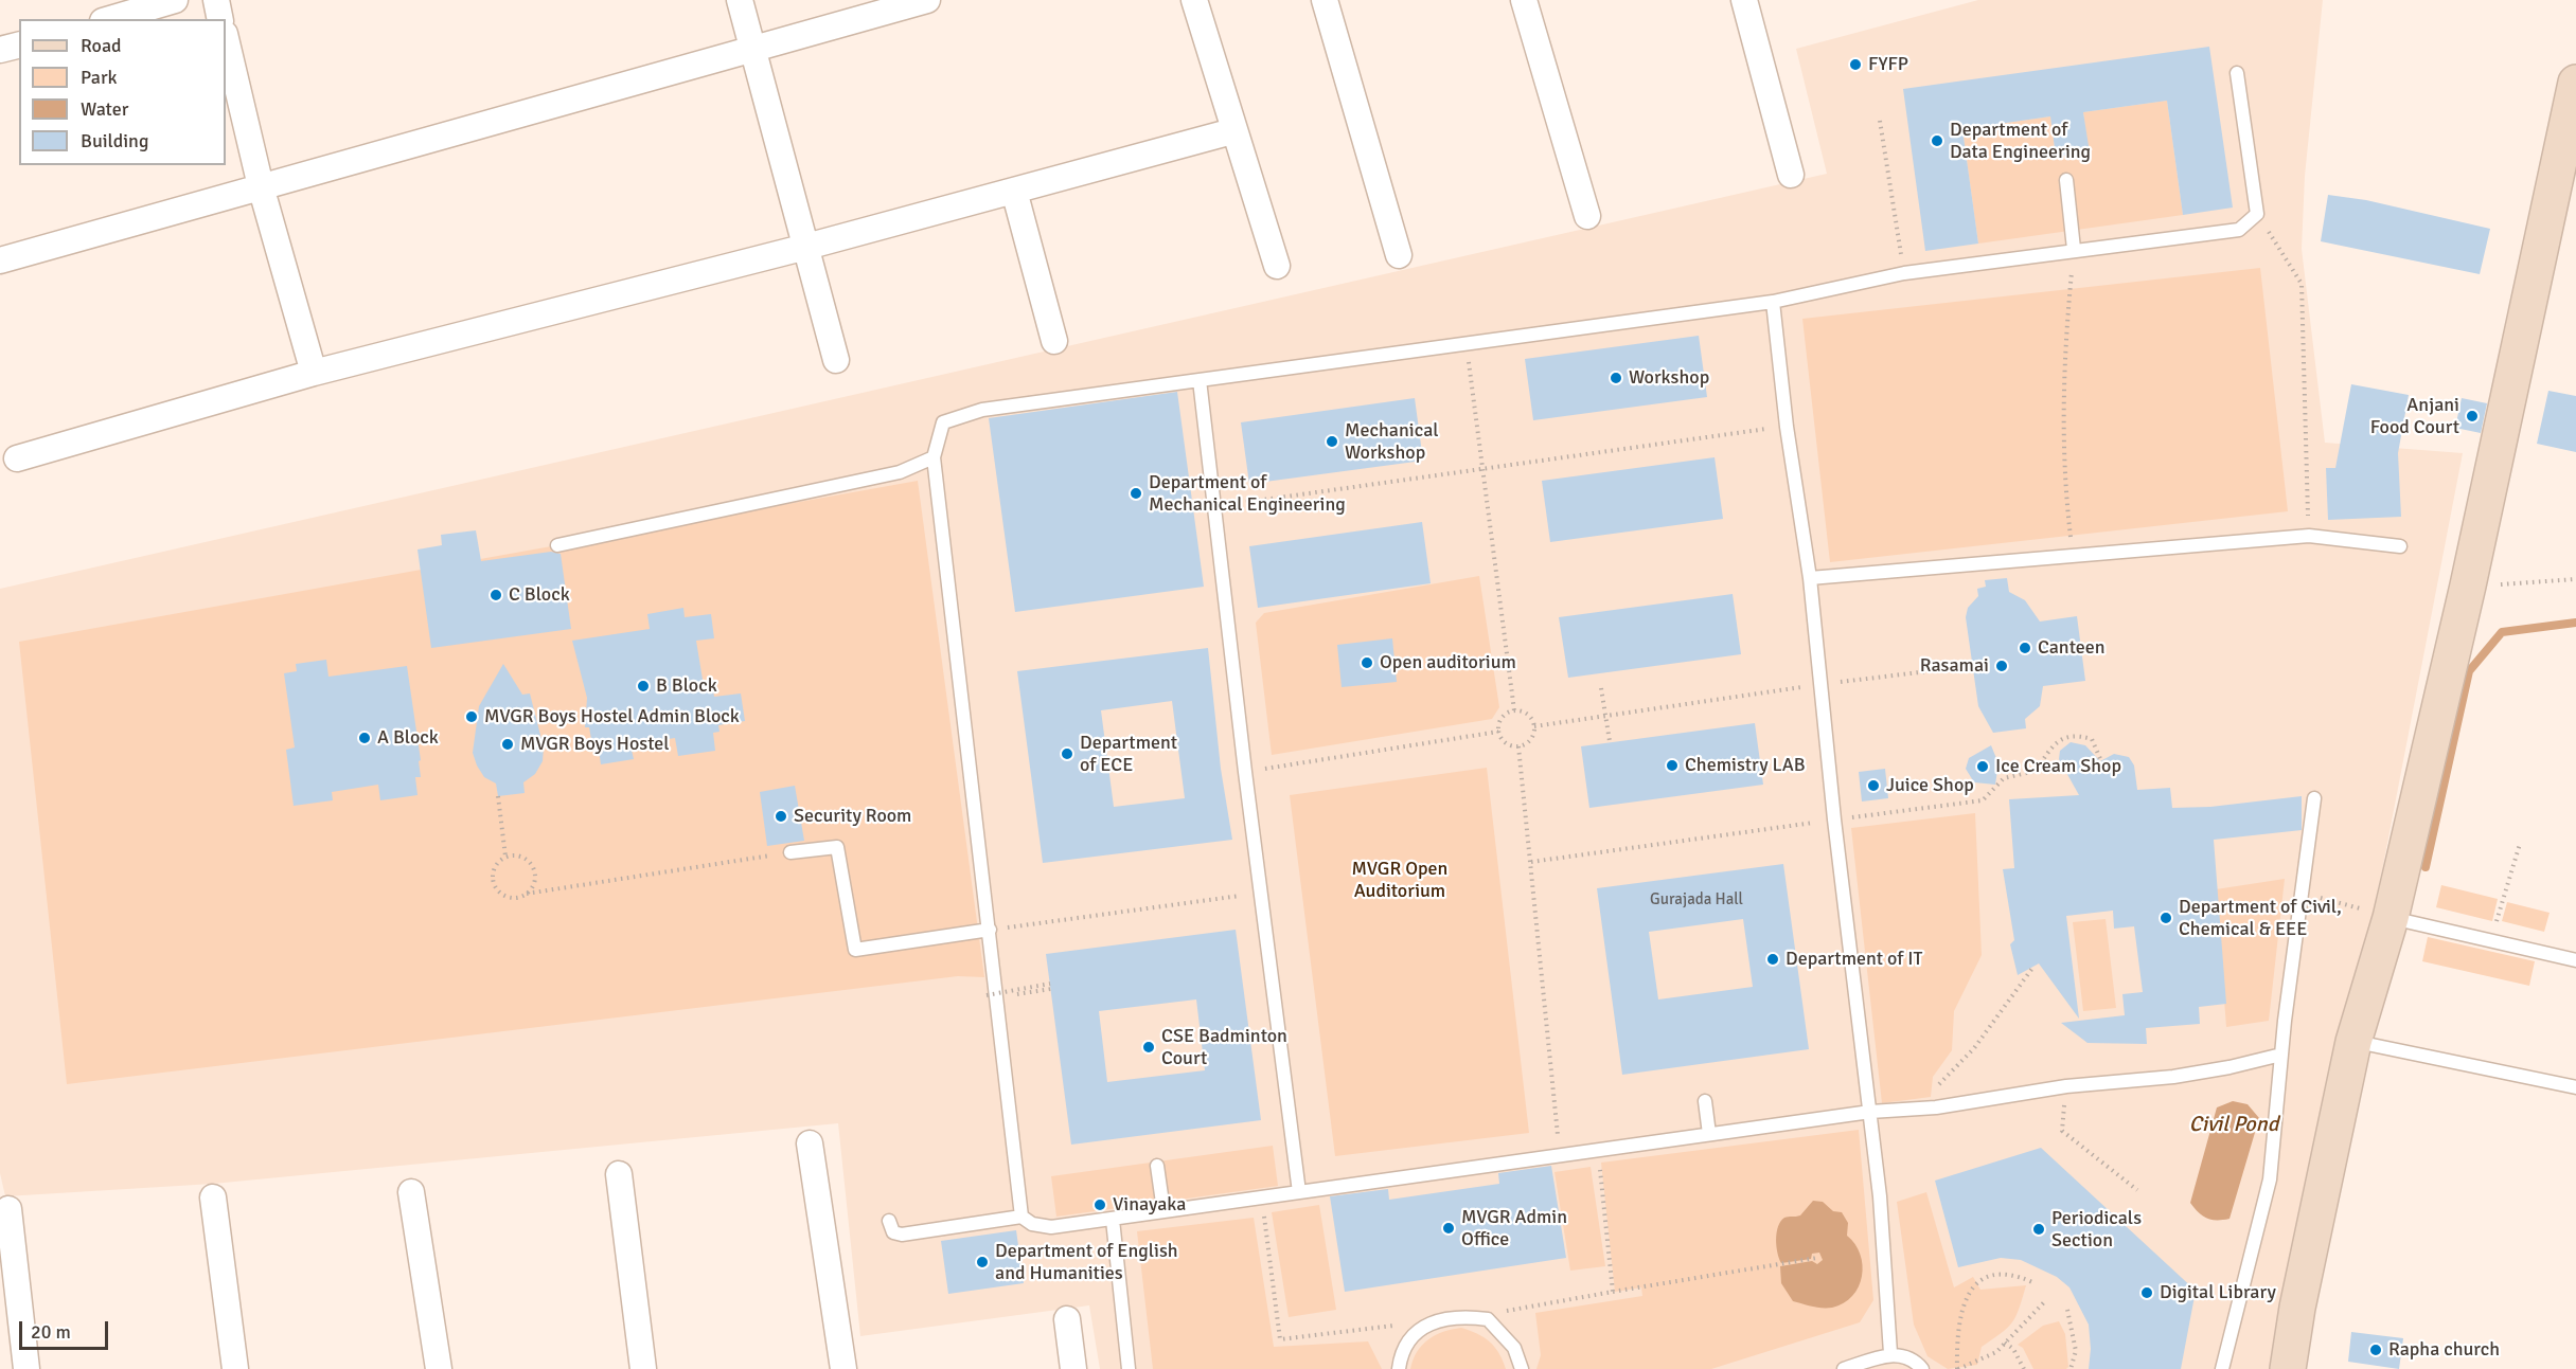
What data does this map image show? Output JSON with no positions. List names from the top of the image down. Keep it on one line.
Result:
{"water":["Civil Pond"],"parks":["MVGR Open Auditorium"],"places":["FYFP","Department of Data Engineering","Workshop","Anjani Food Court","Mechanical Workshop","Department of Mechanical Engineering","C Block","Canteen","Open auditorium","Rasamai","B Block","MVGR Boys Hostel Admin Block","A Block","MVGR Boys Hostel","Department of ECE","Chemistry LAB","Ice Cream Shop","Juice Shop","Security Room","Department of Civil, Chemical & EEE","Department of IT","CSE Badminton Court","Vinayaka","MVGR Admin Office","Periodicals Section","Department of English and Humanities","Digital Library","Rapha church"],"house_numbers":["Gurajada Hall"],"legend":["Road","Park","Water","Building"],"scale_bar":"20 m"}
